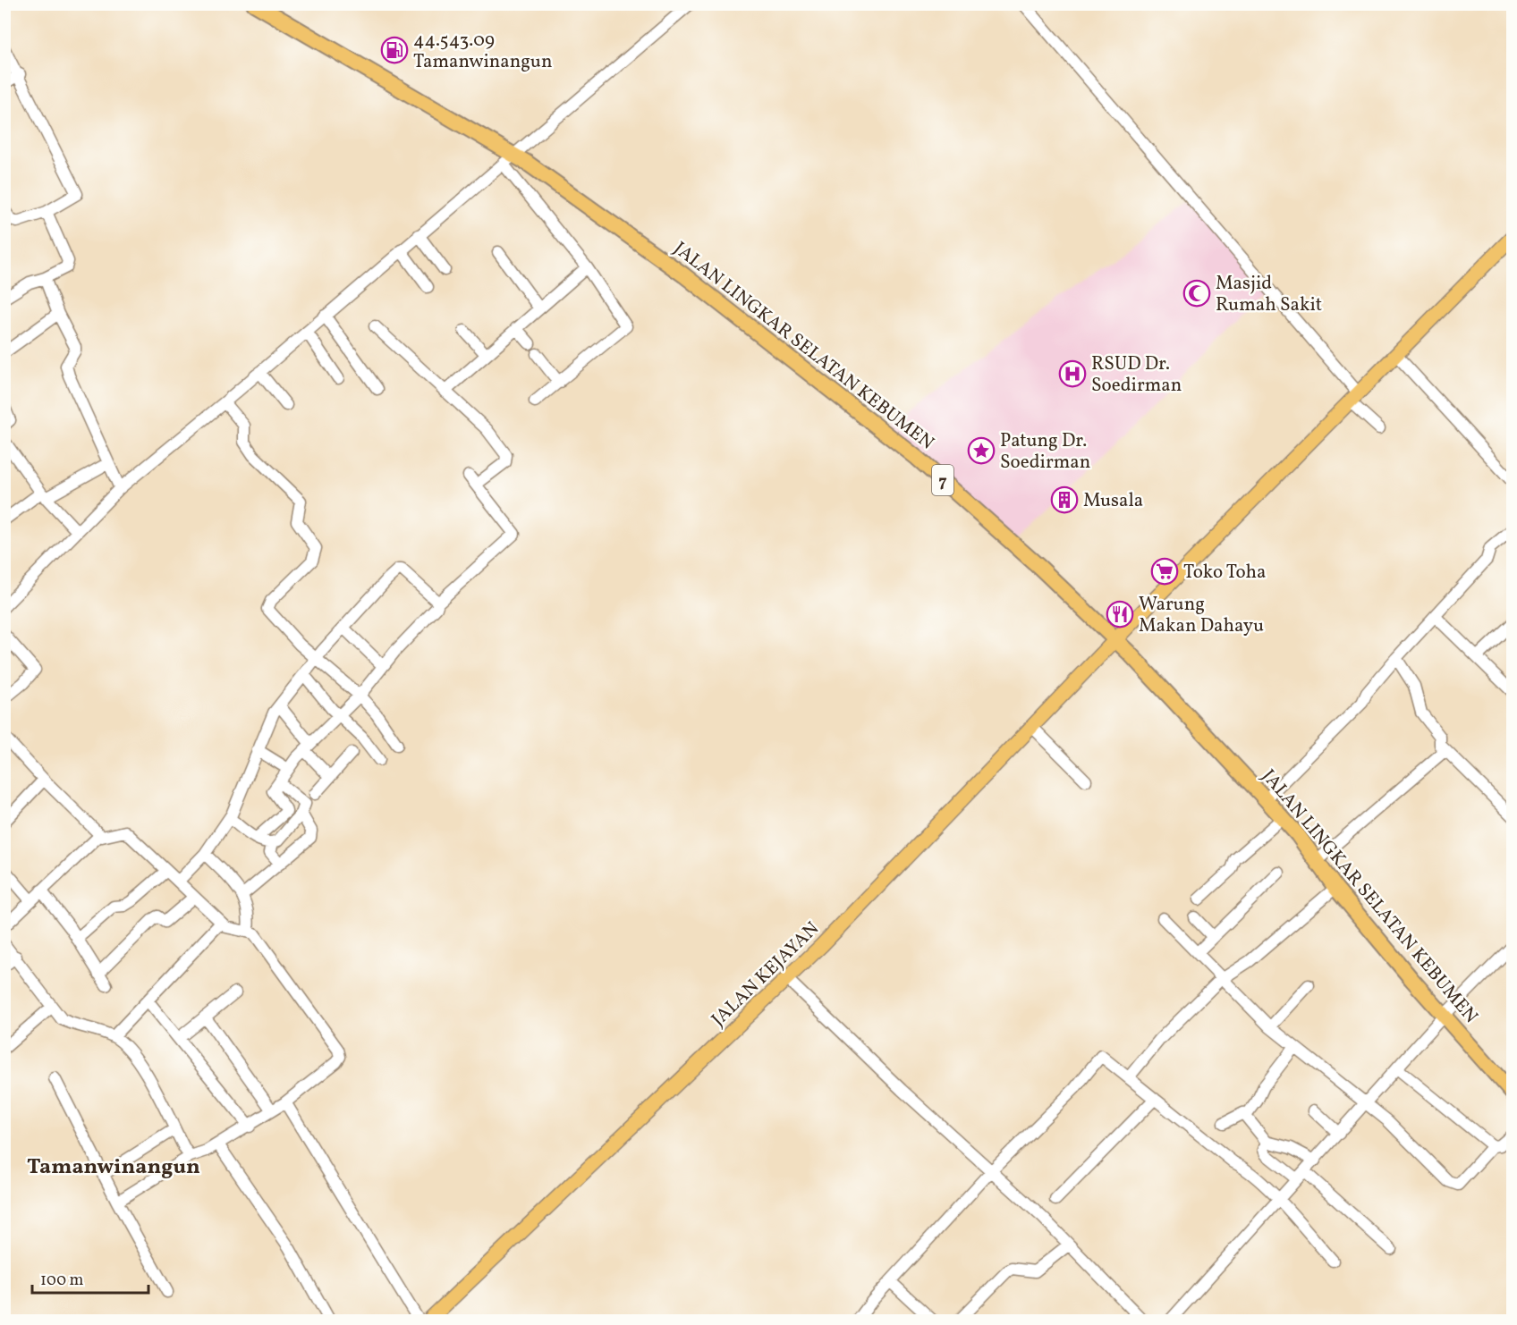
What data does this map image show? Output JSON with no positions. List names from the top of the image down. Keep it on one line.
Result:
{"streets":{"highway":["JALAN LINGKAR SELATAN KEBUMEN","7"],"main road":["JALAN KEJAYAN"]},"crossings":[["JALAN LINGKAR SELATAN KEBUMEN","JALAN KEJAYAN"]],"districts":["Tamanwinangun"],"places":{"fuel station":["44.543.09 Tamanwinangun"],"mosque":["Masjid Rumah Sakit"],"hospital":["RSUD Dr. Soedirman"],"place":["Patung Dr. Soedirman"],"building":["Musala"],"supermarket":["Toko Toha"],"restaurant":["Warung Makan Dahayu"]},"scale_bar":"100 m"}
